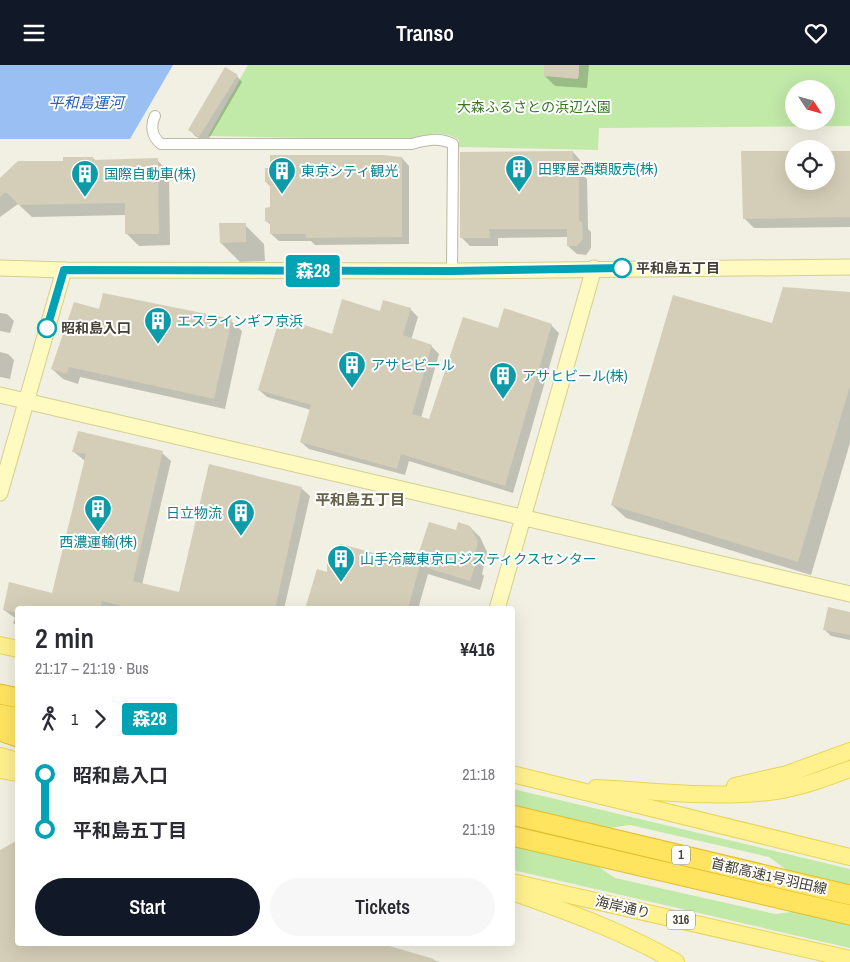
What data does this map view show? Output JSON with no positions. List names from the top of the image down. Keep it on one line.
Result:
{"streets":{"highway":["1","首都高速1号羽田線"],"main road":["海岸通り","316"]},"districts":["平和島五丁目"],"water":["平和島運河"],"parks":["大森ふるさとの浜辺公園"],"places":{"building":["田野屋酒類販売(株)","東京シティ観光","国際自動車(株)","エスラインギフ京浜","アサヒビール","アサヒビール(株)","西濃運輸(株)","日立物流","山手冷蔵東京ロジスティクスセンター"],"other":["平和島五丁目","昭和島入口"]},"lines":["bus line 森28"],"north":"bottom right","page":{"header":"Transo","on_map":"森28","heading":["2 min","21:17 – 21:19 · Bus","¥416"],"legs":["1","森28"],"list":[{"name":"昭和島入口","value":"21:18"},{"name":"平和島五丁目","value":"21:19"}],"buttons":["Start","Tickets"]}}
